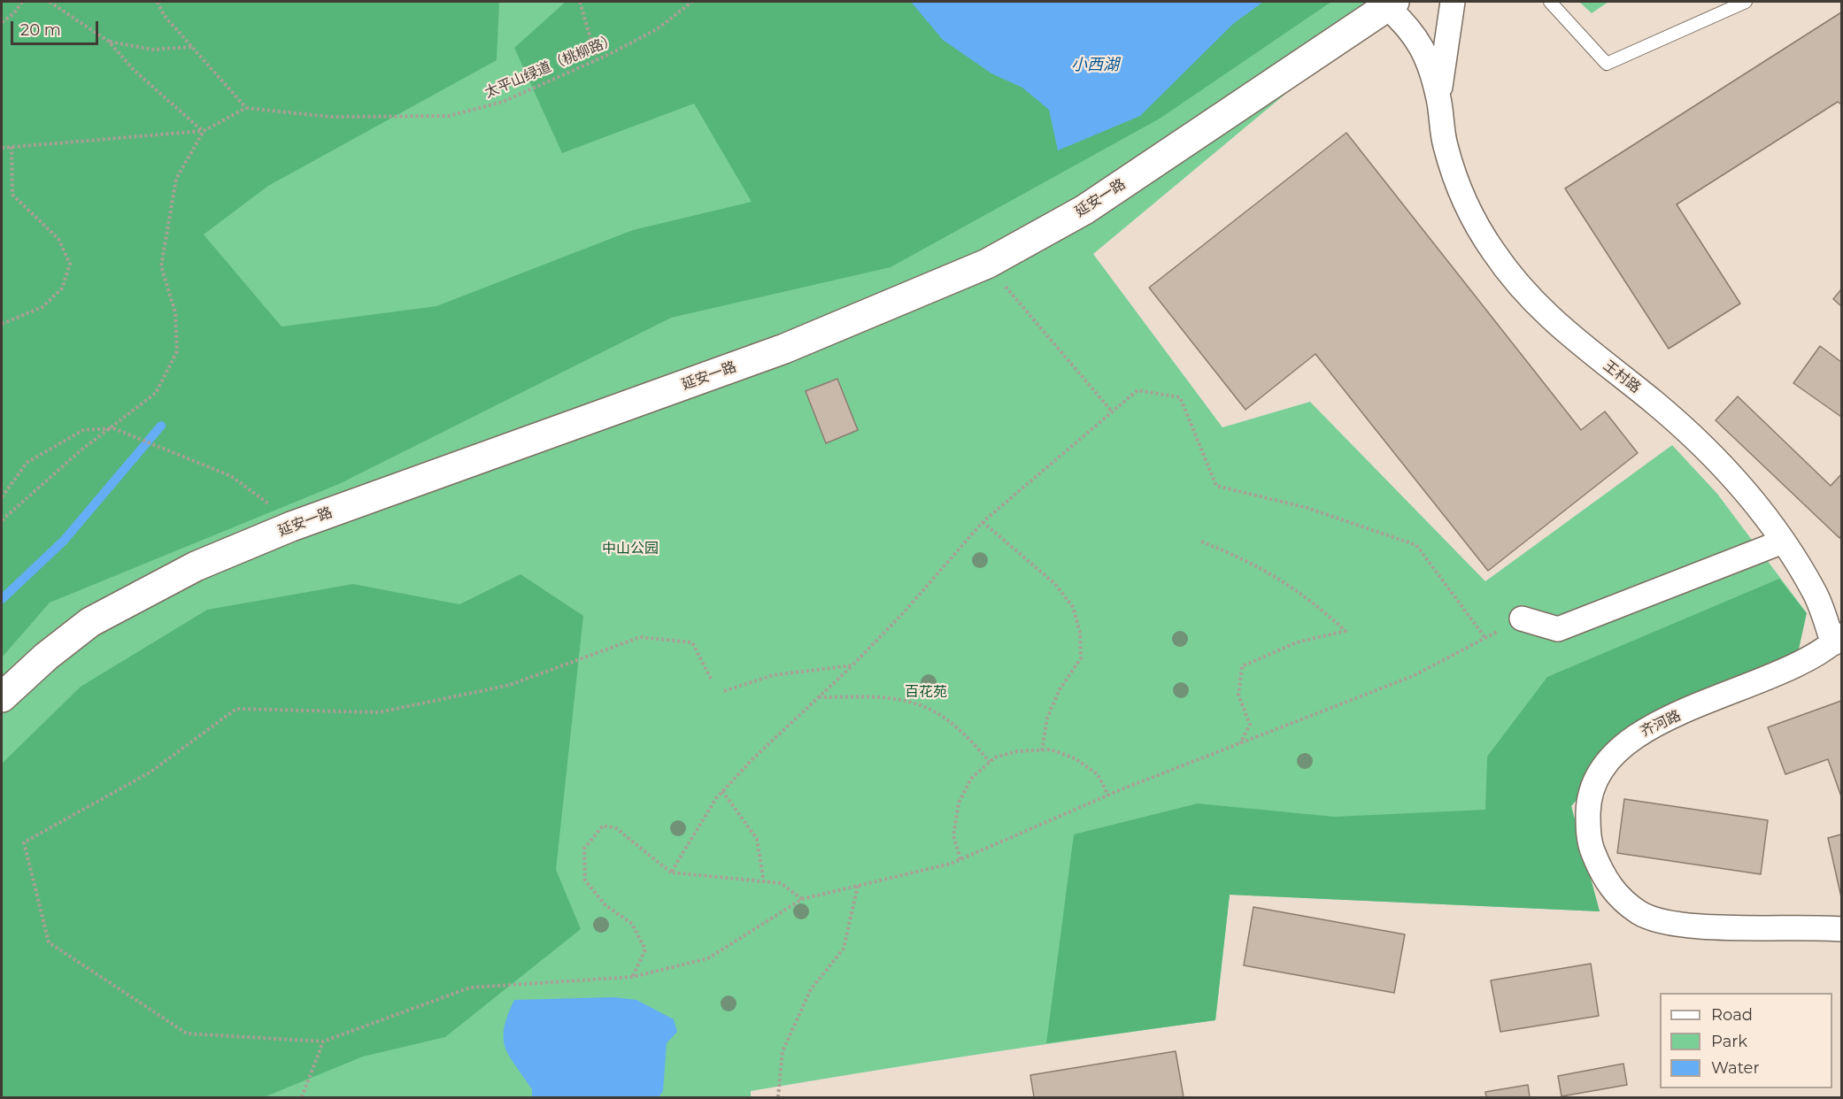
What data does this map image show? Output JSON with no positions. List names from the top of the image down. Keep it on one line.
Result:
{"streets":{"main road":["延安一路"],"street":["王村路","齐河路"],"path":["太平山绿道（桃柳路）"]},"crossings":[["延安一路","王村路"],["王村路","齐河路"]],"water":["小西湖"],"parks":["中山公园","百花苑"],"legend":["Road","Park","Water"],"scale_bar":"20 m"}
